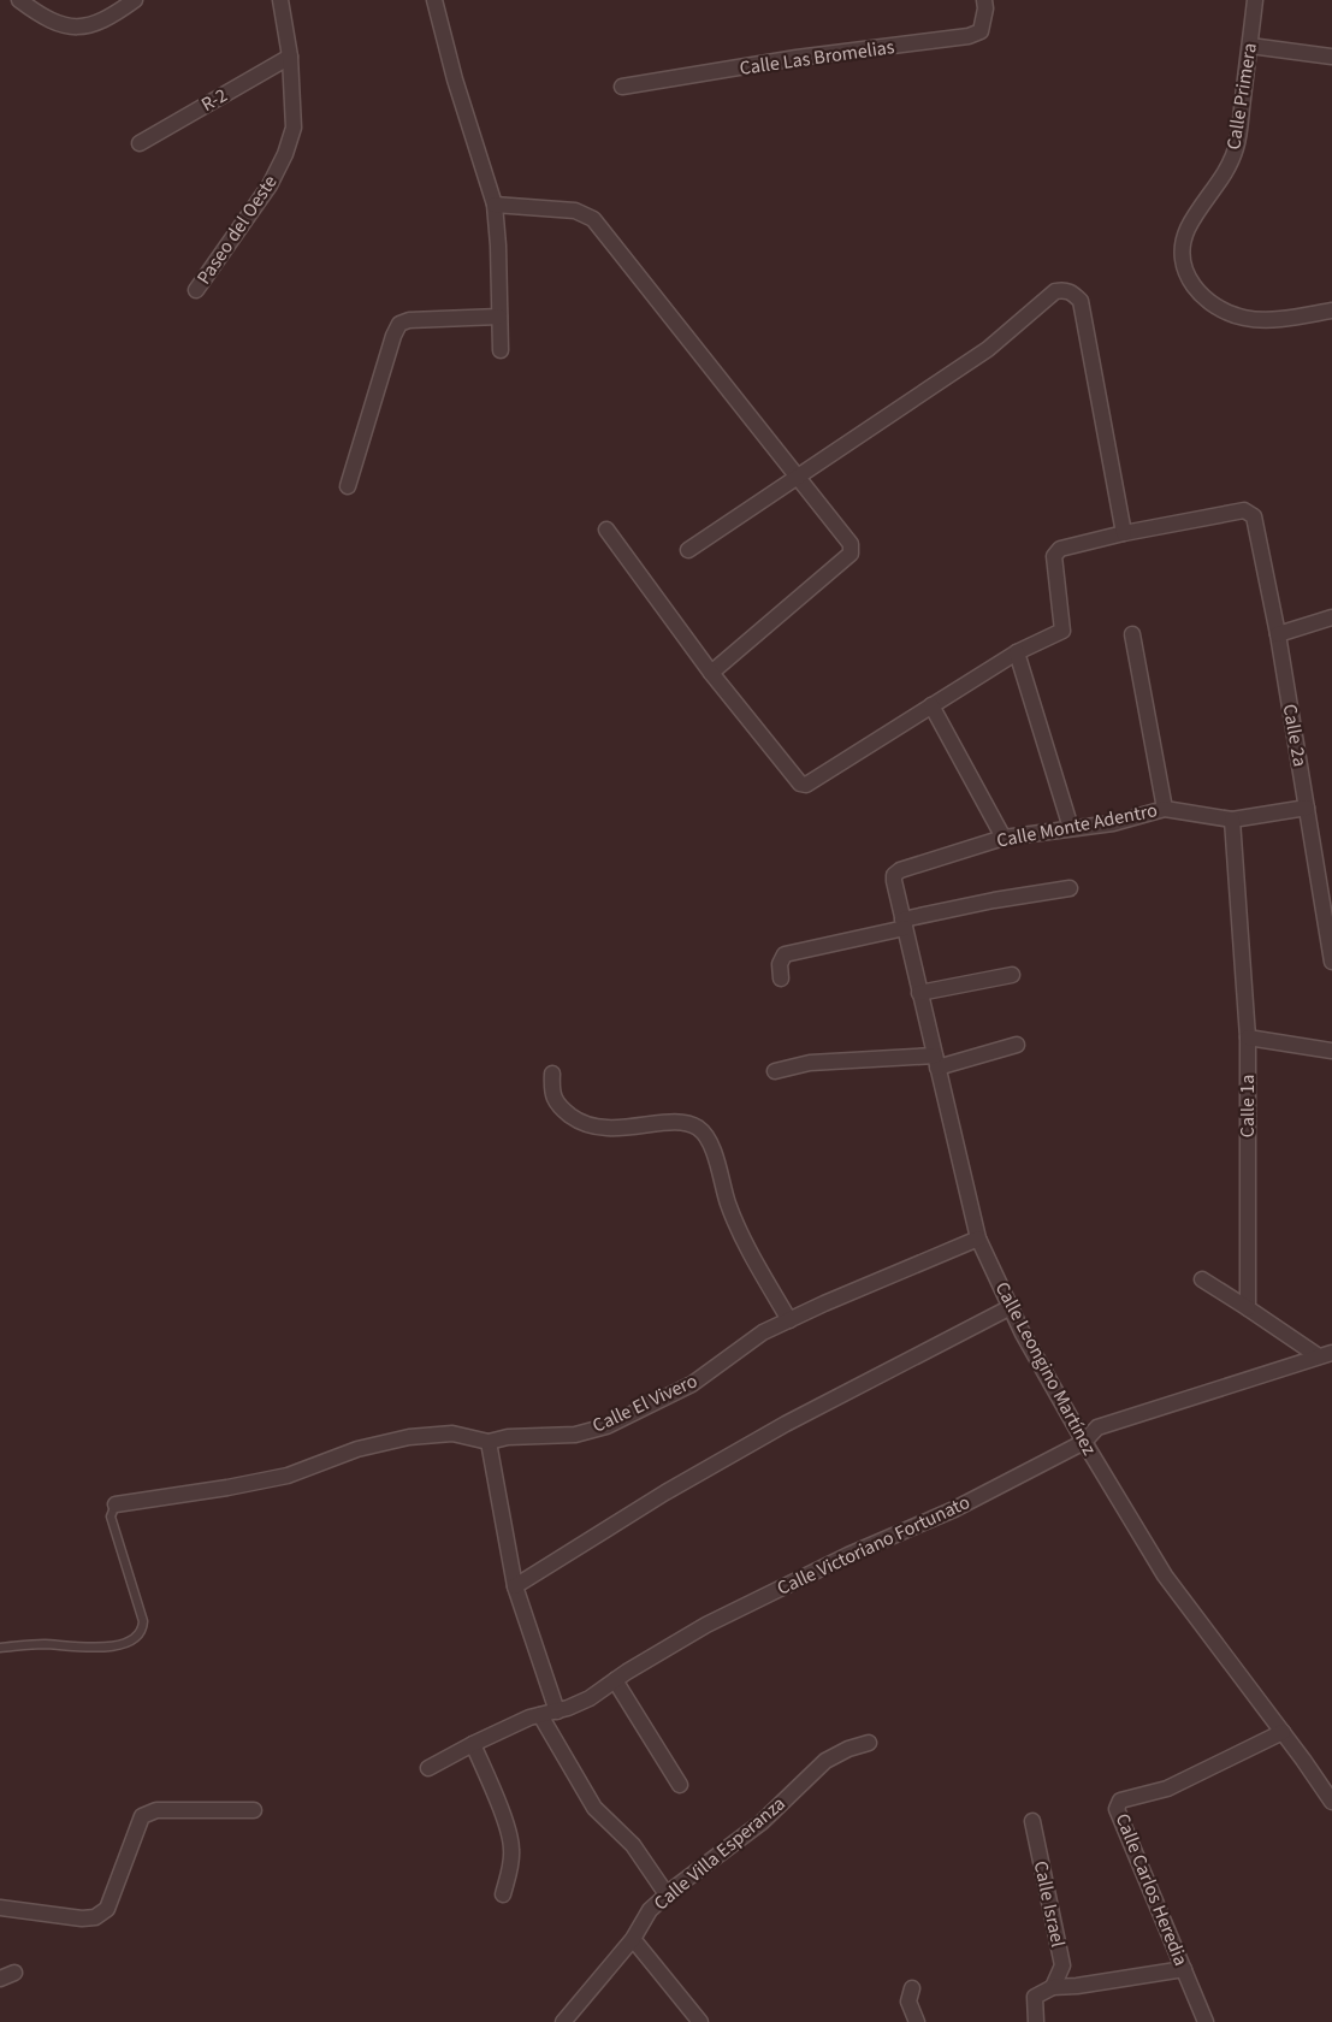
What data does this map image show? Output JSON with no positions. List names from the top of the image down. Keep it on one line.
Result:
{"streets":{"street":["Calle Las Bromelias","Calle Primera","R-2","Paseo del Oeste","Calle 2a","Calle Monte Adentro","Calle 1a","Calle Leongino Martínez","Calle El Vivero","Calle Victoriano Fortunato","Calle Villa Esperanza","Calle Carlos Heredia","Calle Israel"]},"crossings":[["R-2","Paseo del Oeste"],["Calle 2a","Calle Monte Adentro"],["Calle Monte Adentro","Calle 1a"],["Calle Monte Adentro","Calle Leongino Martínez"],["Calle Leongino Martínez","Calle El Vivero"],["Calle Leongino Martínez","Calle Victoriano Fortunato"],["Calle Leongino Martínez","Calle Carlos Heredia"]]}
